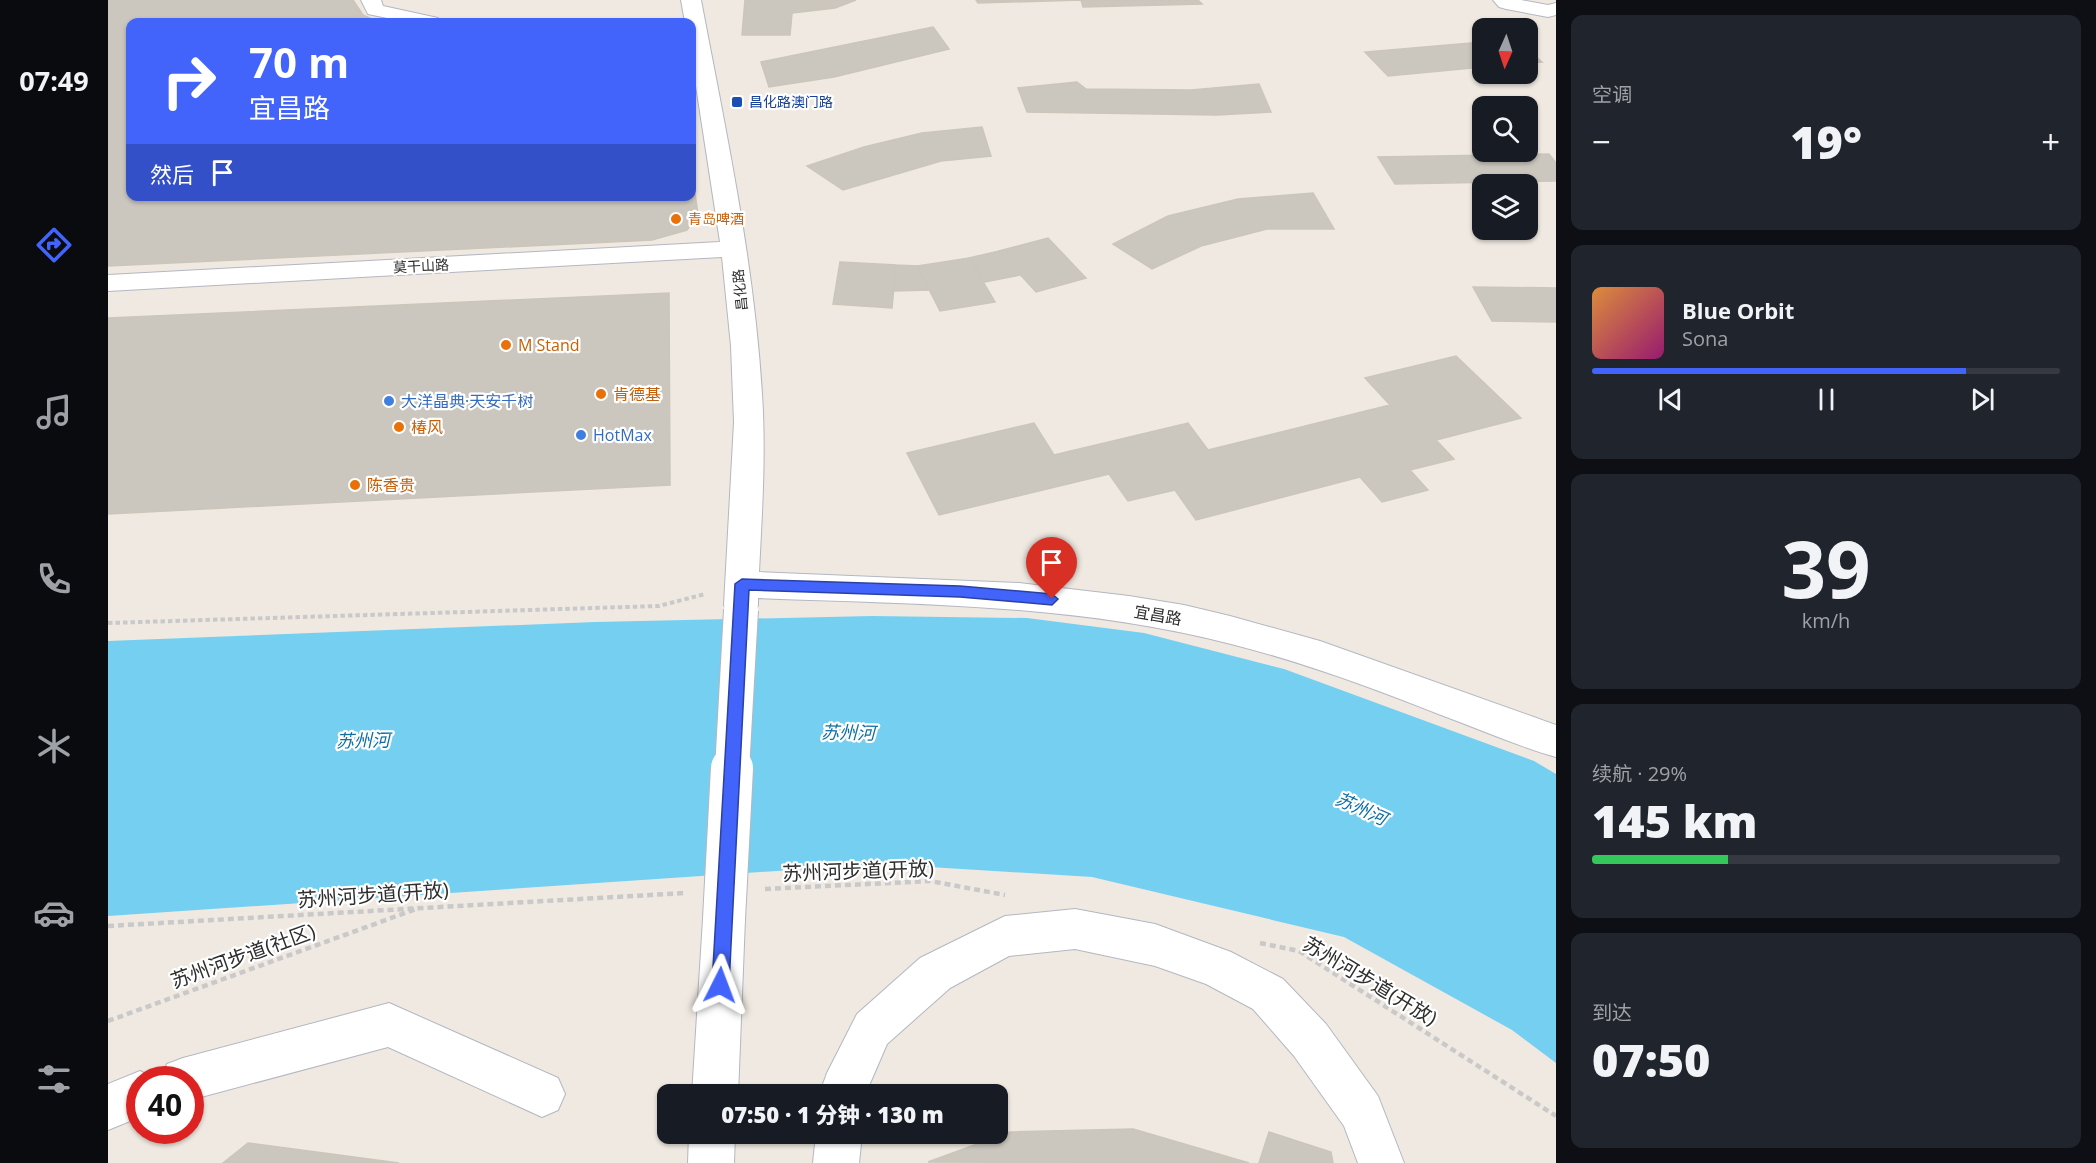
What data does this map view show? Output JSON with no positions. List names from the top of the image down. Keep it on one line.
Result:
{"streets":{"street":["莫干山路","昌化路","宜昌路"],"path":["苏州河步道(开放)","苏州河步道(社区)"]},"crossings":[["莫干山路","昌化路"],["昌化路","宜昌路"],["昌化路","苏州河步道(开放)"],["苏州河步道(开放)","苏州河步道(社区)"]],"water":["苏州河"],"places":{"transit":["昌化路澳门路"],"other":["青岛啤酒","M Stand","肯德基","大洋晶典·天安千树","椿风","HotMax","陈香贵"]},"north":"bottom","page":{"tabs":"07:49","tile":["空调",["39","km/h"],["续航 · 29%","145 km"],["到达","07:50"]],"turn":["70 m","宜昌路"],"heat":["−","19°","+"],"then":"然后","song":["Blue Orbit","Sona"],"limit":"40","trip":"07:50 · 1 分钟 · 130 m"}}
